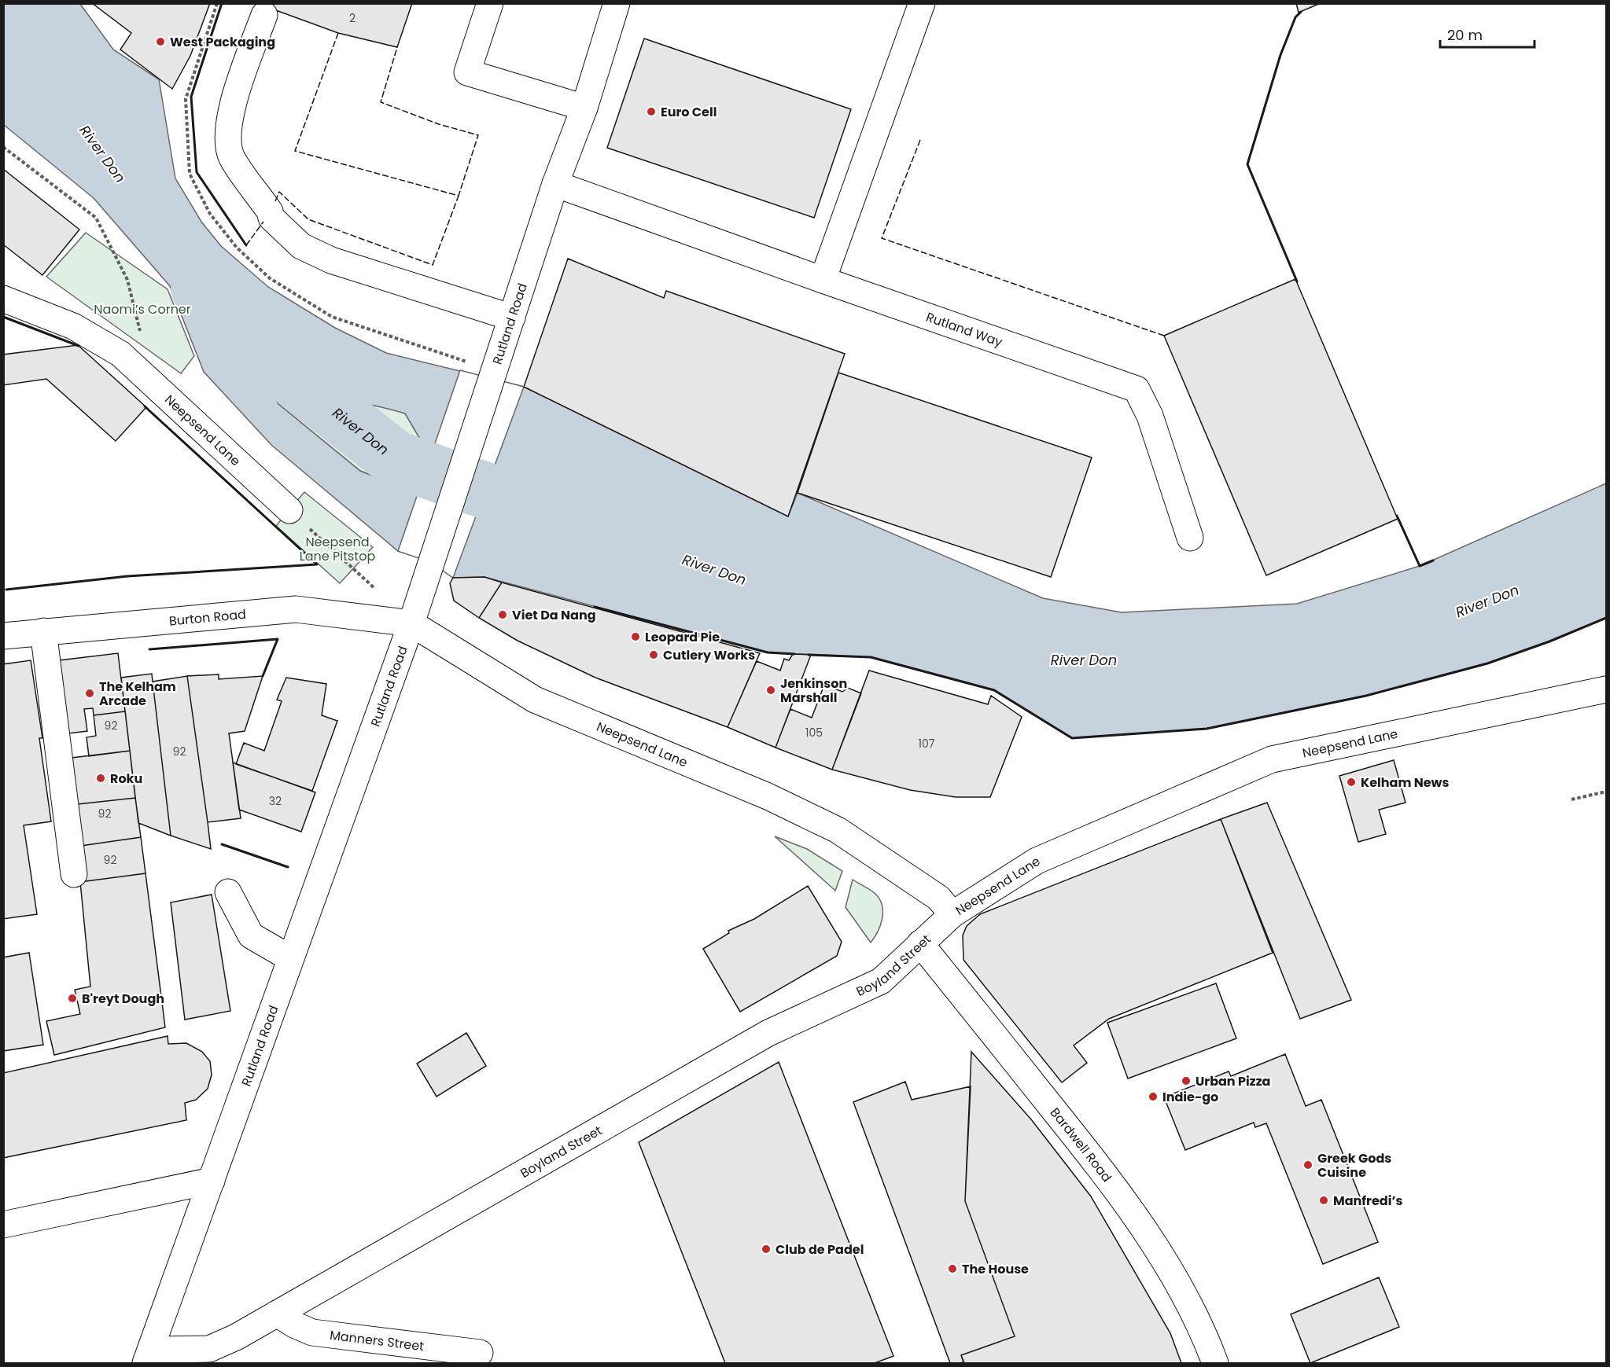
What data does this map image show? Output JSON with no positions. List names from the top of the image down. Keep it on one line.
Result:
{"streets":{"main road":["Rutland Road","Rutland Way","Neepsend Lane","Burton Road","Boyland Street","Bardwell Road","Manners Street"]},"crossings":[["Rutland Road","Rutland Way"],["Rutland Road","Neepsend Lane"],["Rutland Road","Burton Road"],["Rutland Road","Boyland Street"],["Neepsend Lane","Burton Road"],["Neepsend Lane","Boyland Street"],["Boyland Street","Bardwell Road"],["Boyland Street","Manners Street"]],"water":["River Don"],"parks":["Naomi’s Corner","Neepsend Lane Pitstop"],"places":["West Packaging","Euro Cell","Viet Da Nang","Leopard Pie","Cutlery Works","Jenkinson Marshall","The Kelham Arcade","Roku","Kelham News","B'reyt Dough","Urban Pizza","Indie-go","Greek Gods Cuisine","Manfredi’s","Club de Padel","The House"],"house_numbers":["2","92","105","107","92","32","92","92"],"scale_bar":"20 m"}
